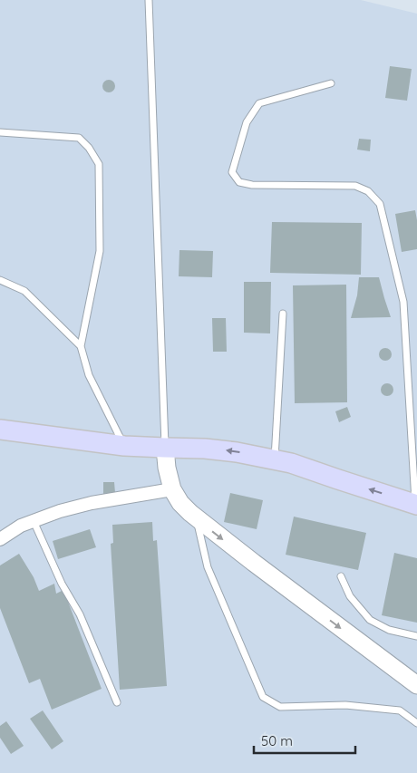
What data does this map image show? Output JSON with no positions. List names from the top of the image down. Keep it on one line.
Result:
{"scale_bar":"50 m"}
